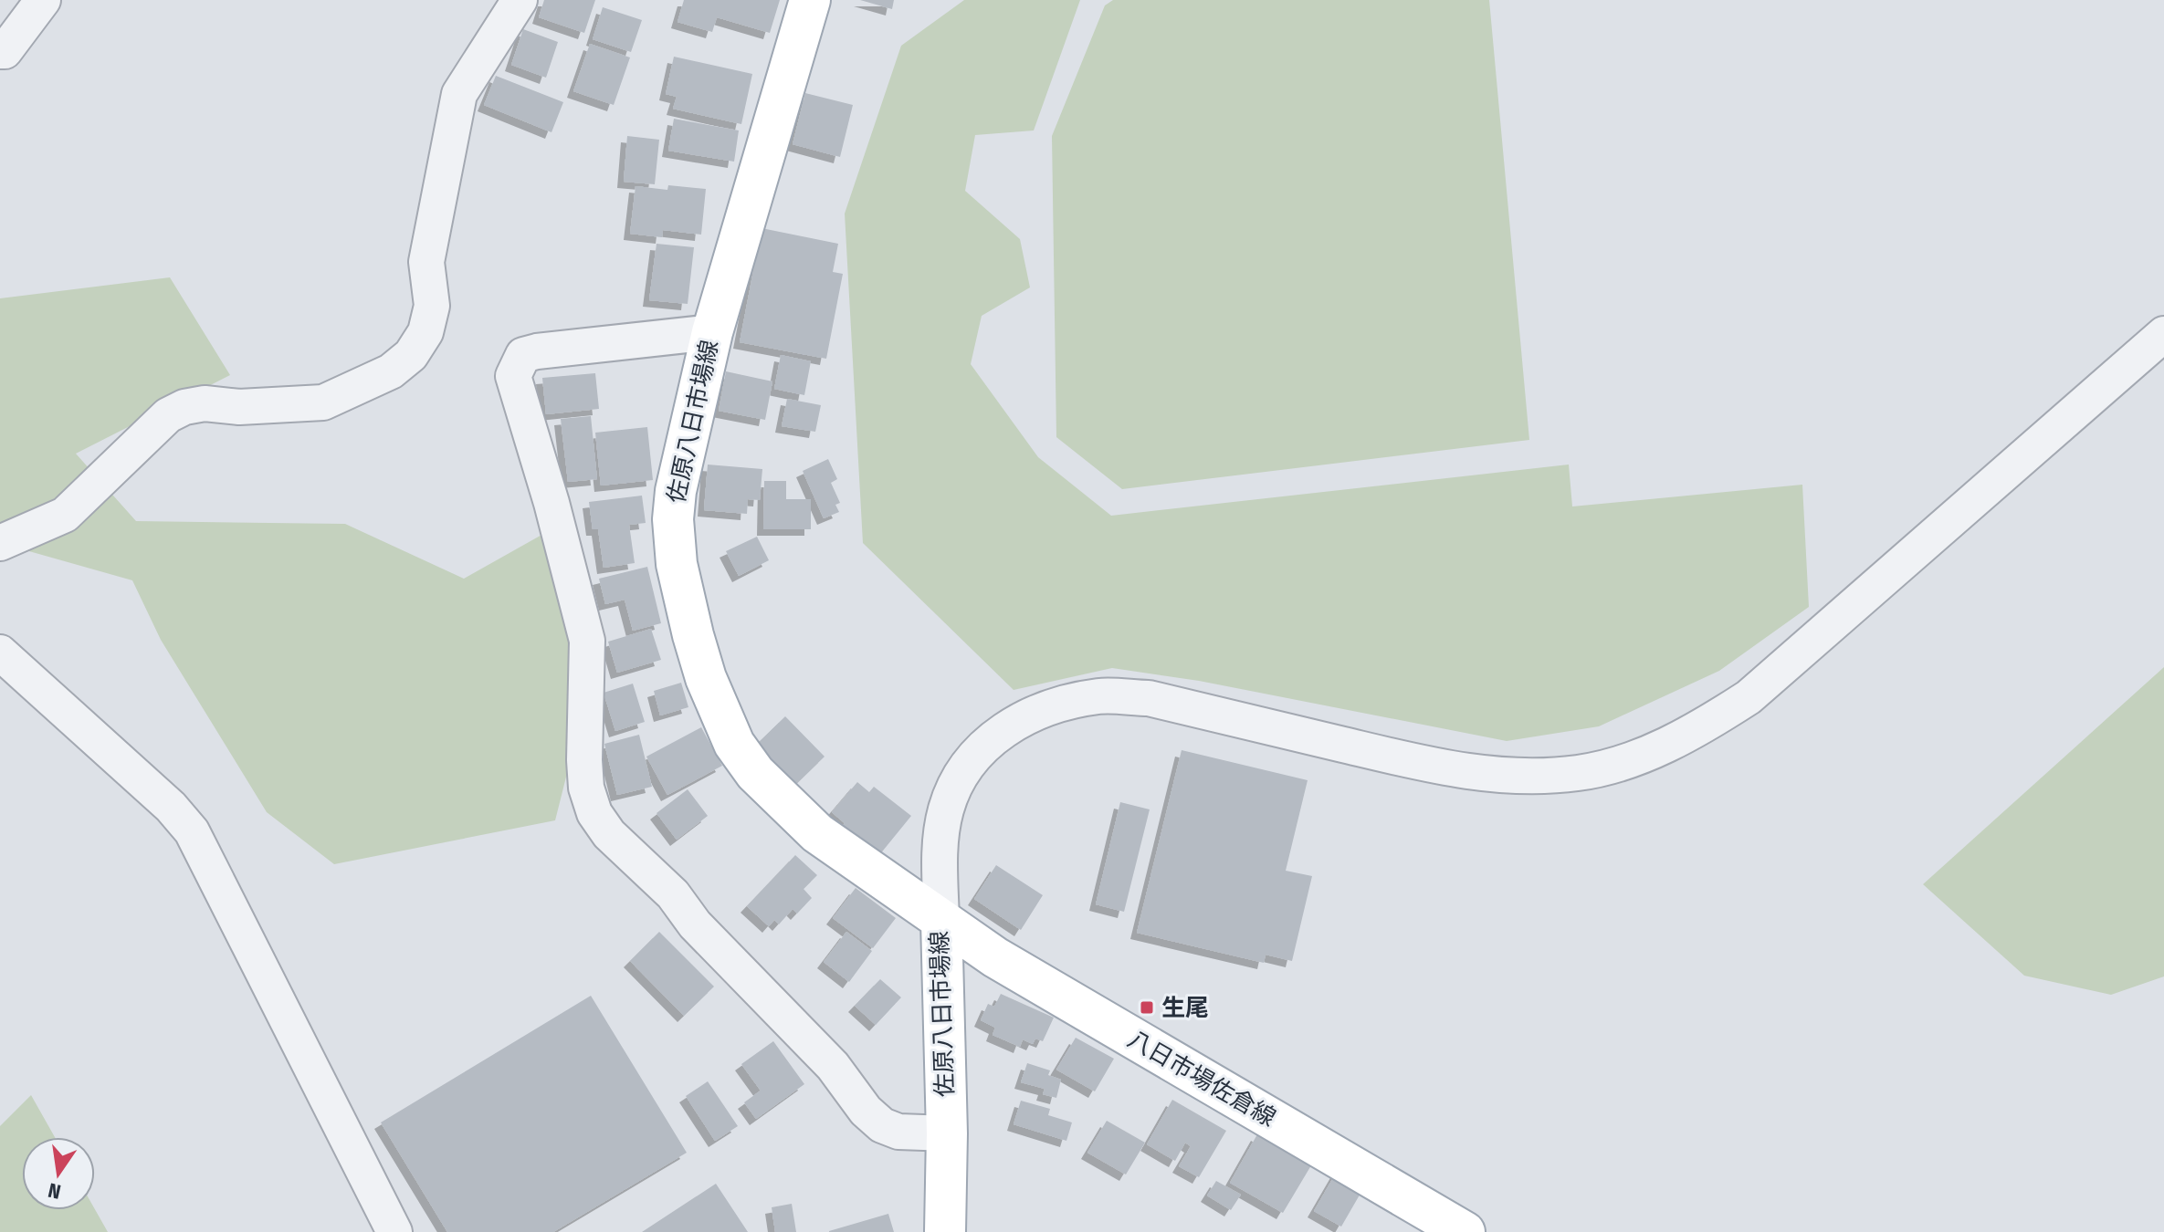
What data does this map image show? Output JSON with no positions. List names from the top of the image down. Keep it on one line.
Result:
{"streets":{"main road":["佐原八日市場線","八日市場佐倉線"]},"crossings":[["佐原八日市場線","八日市場佐倉線"]],"places":{"transit":["生尾"]},"north":"bottom"}
